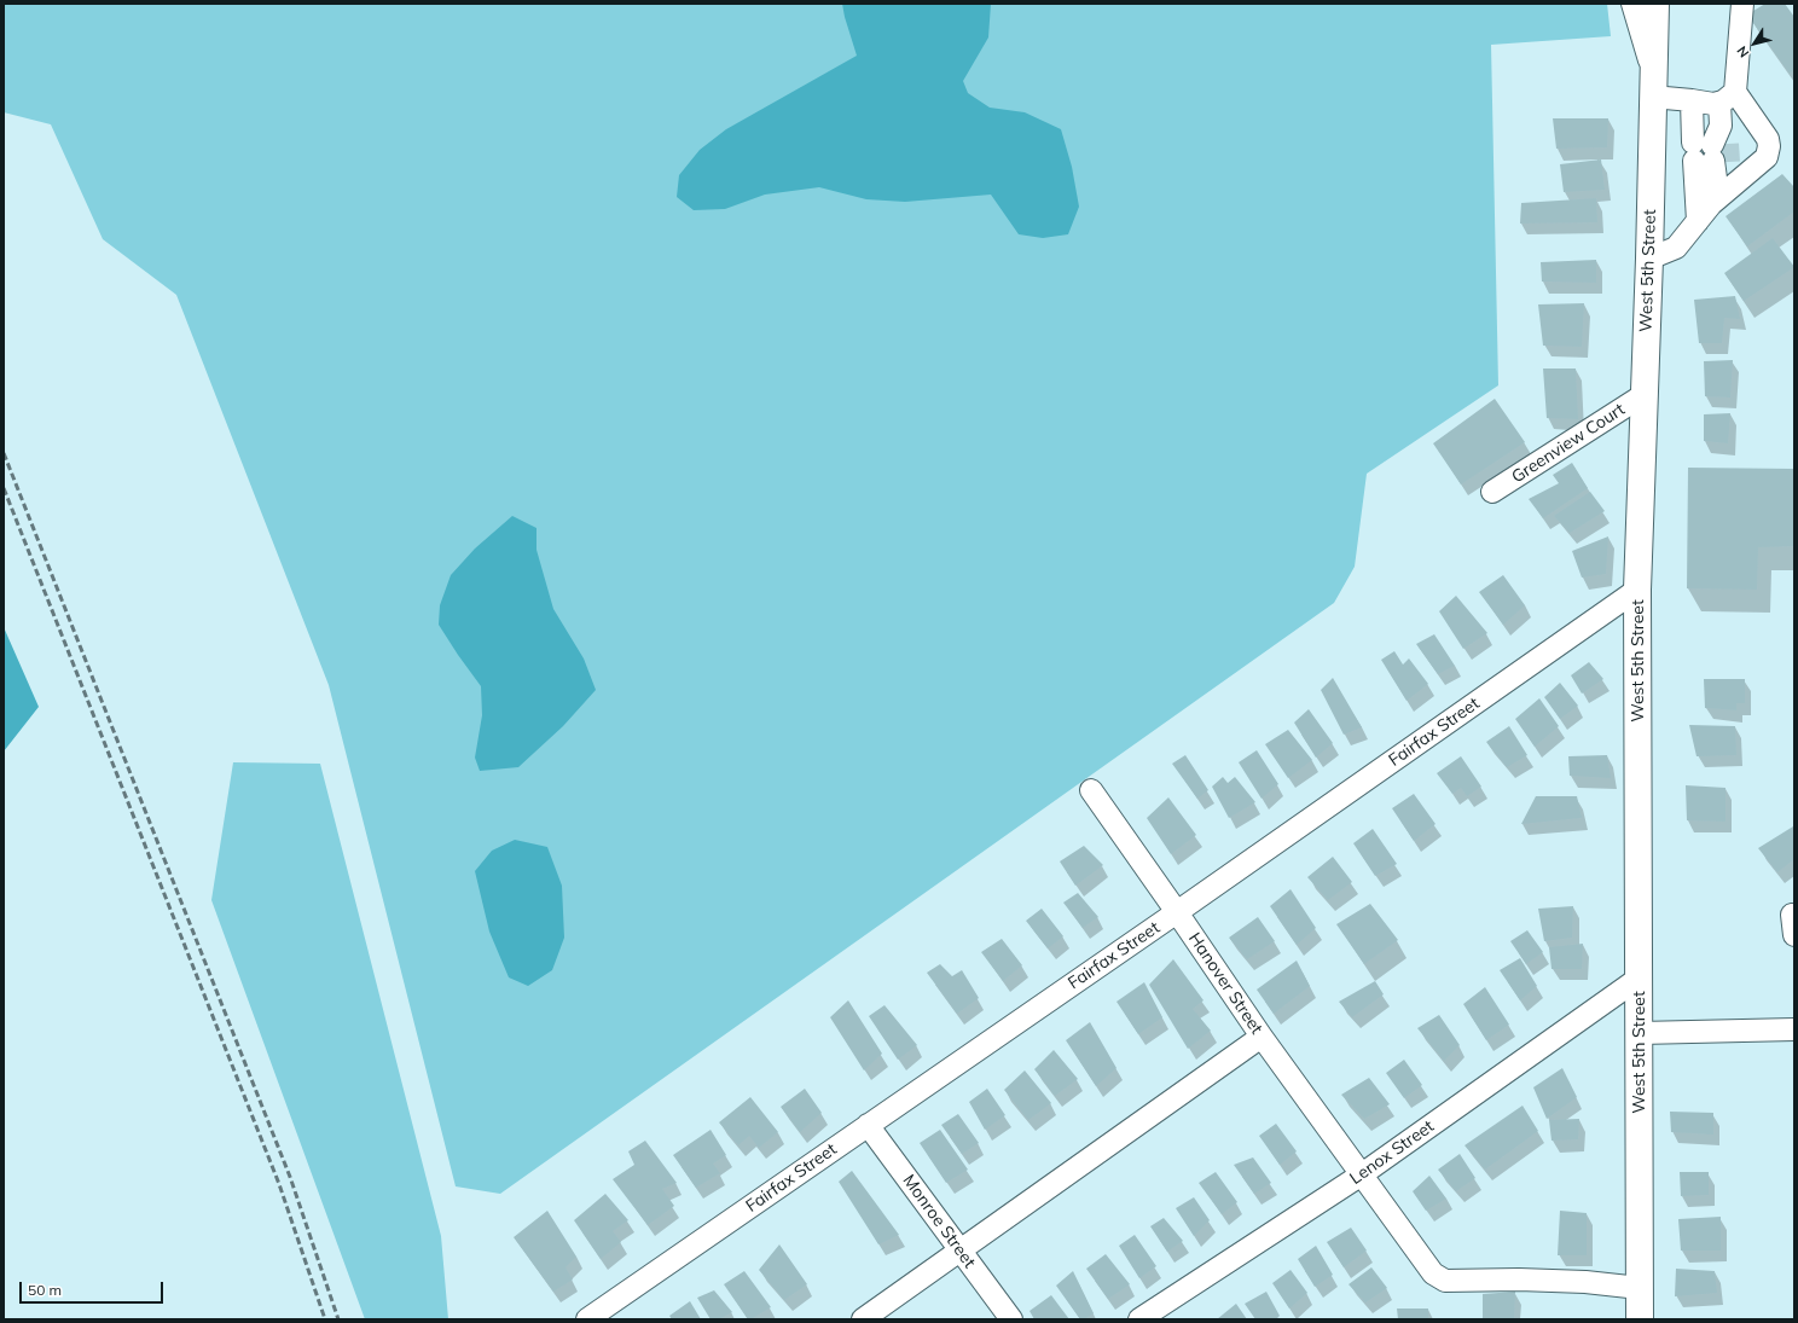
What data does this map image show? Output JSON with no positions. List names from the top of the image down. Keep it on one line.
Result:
{"streets":{"main road":["West 5th Street"],"street":["Greenview Court","Fairfax Street","Hanover Street","Lenox Street","Monroe Street"]},"crossings":[["West 5th Street","Greenview Court"],["West 5th Street","Fairfax Street"],["West 5th Street","Hanover Street"],["West 5th Street","Lenox Street"],["Fairfax Street","Hanover Street"],["Fairfax Street","Monroe Street"],["Hanover Street","Lenox Street"]],"scale_bar":"50 m","north":"bottom left"}
